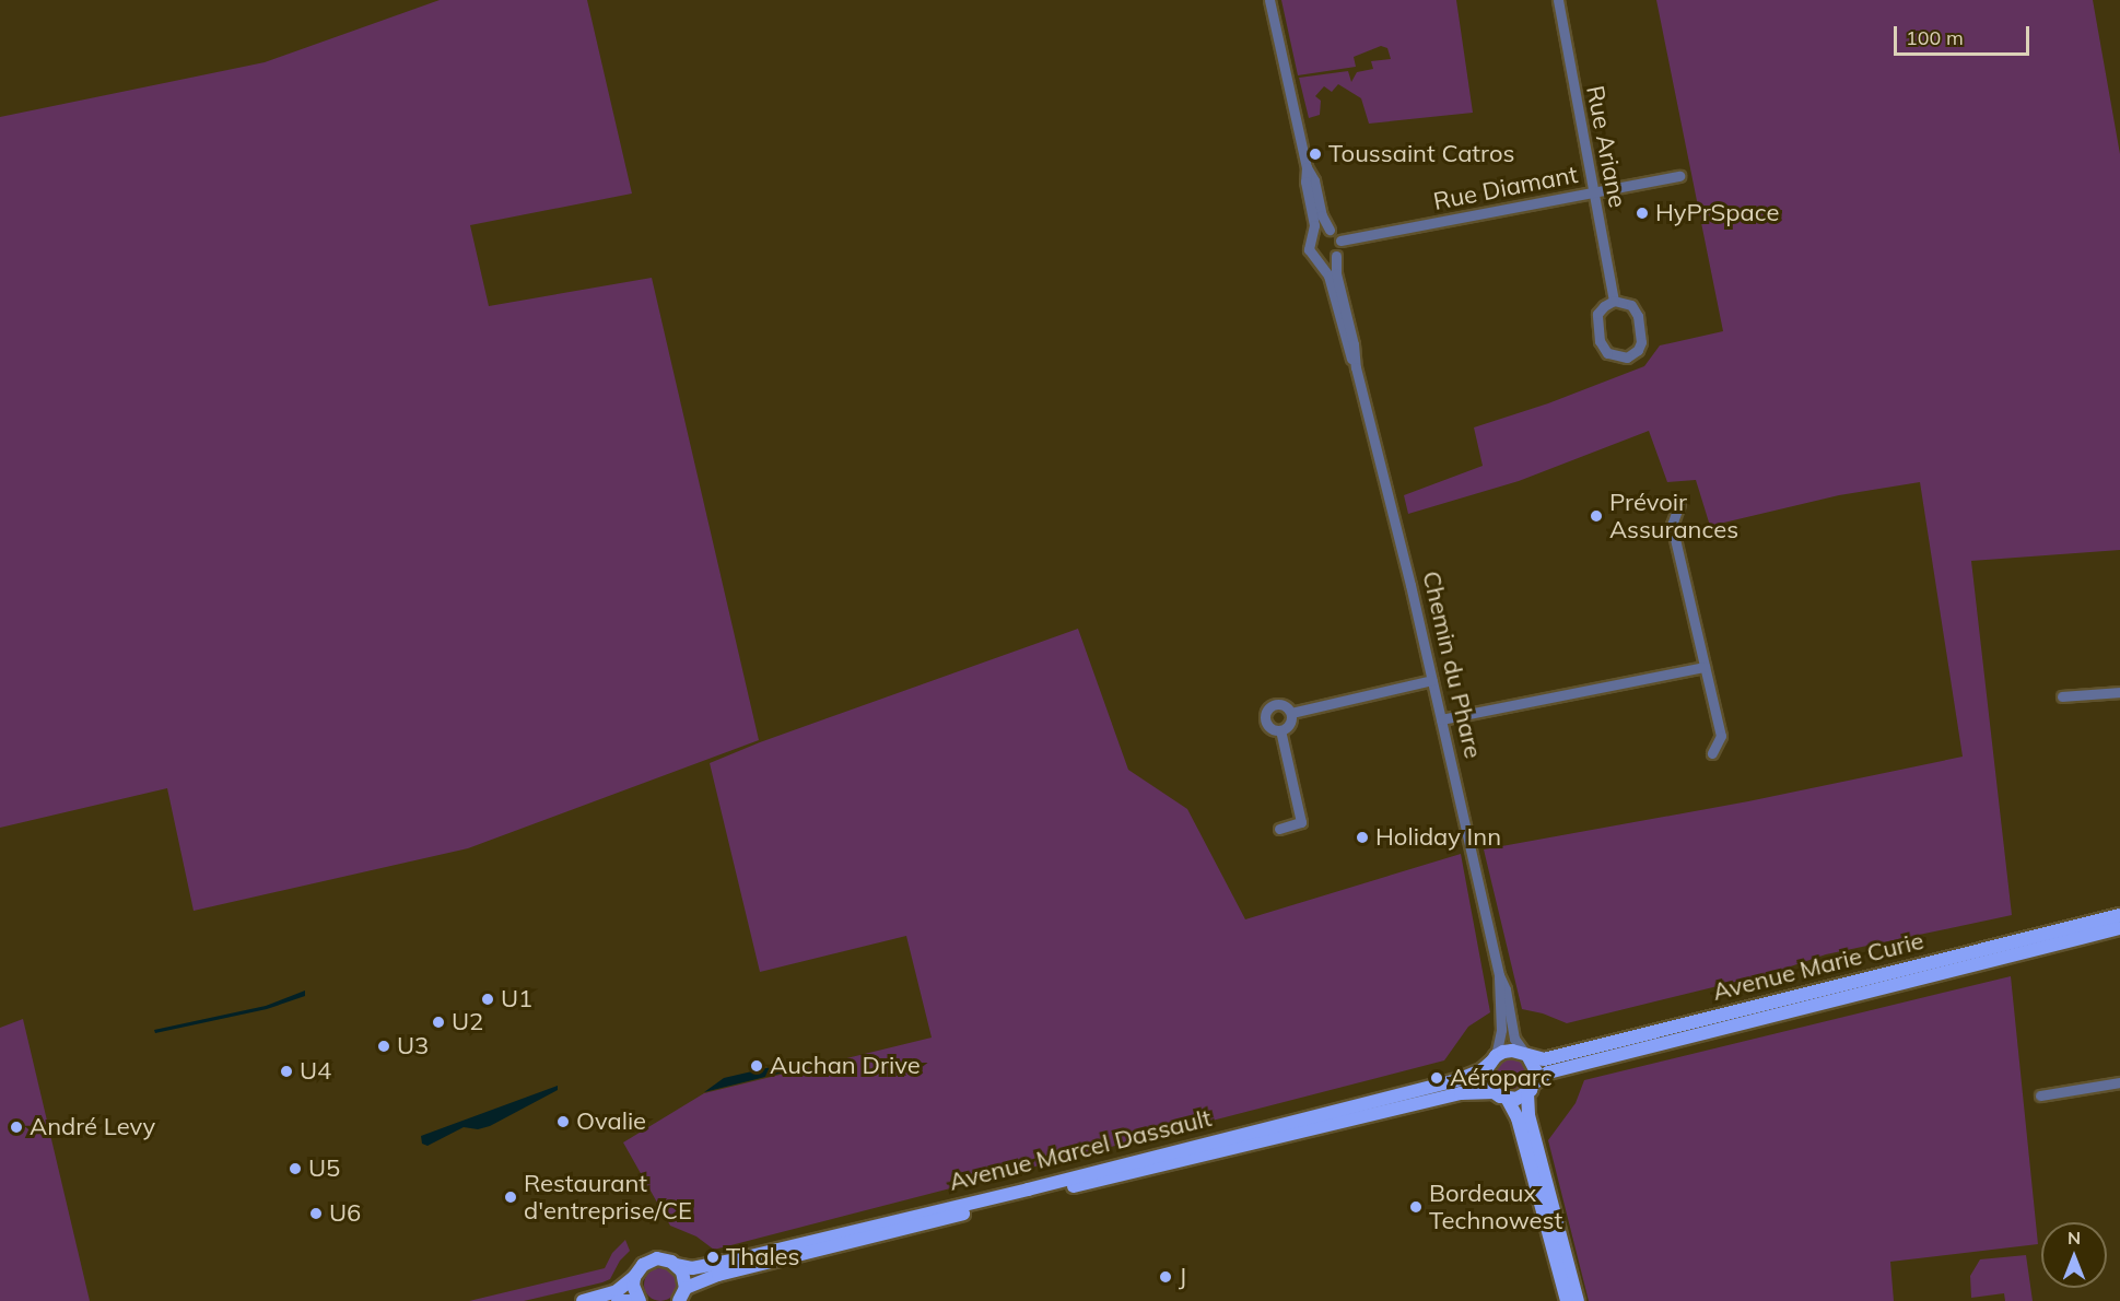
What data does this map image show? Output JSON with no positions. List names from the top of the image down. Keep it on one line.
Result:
{"streets":{"main road":["Avenue Marie Curie","Avenue Marcel Dassault"],"street":["Rue Ariane","Rue Diamant","Chemin du Phare"]},"crossings":[["Rue Ariane","Rue Diamant"],["Rue Diamant","Chemin du Phare"],["Chemin du Phare","Avenue Marie Curie"],["Chemin du Phare","Avenue Marcel Dassault"],["Avenue Marie Curie","Avenue Marcel Dassault"]],"places":["Toussaint Catros","HyPrSpace","Prévoir Assurances","Holiday Inn","U1","U2","U3","Auchan Drive","U4","Aéroparc","Ovalie","André Levy","U5","Restaurant d'entreprise/CE","Bordeaux Technowest","U6","Thales","J"],"scale_bar":"100 m","north":"top"}
